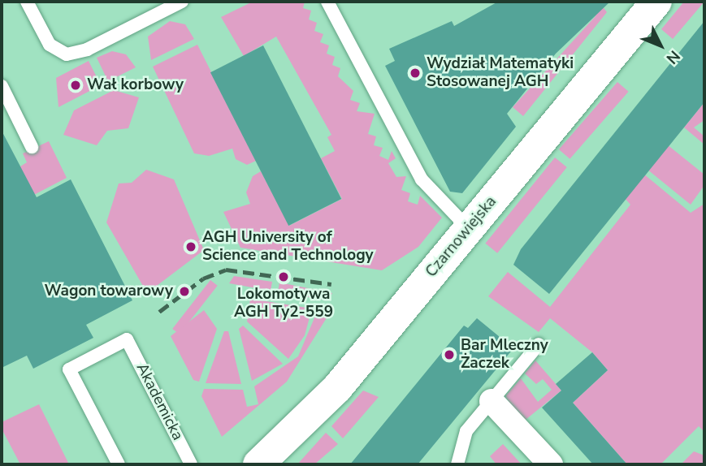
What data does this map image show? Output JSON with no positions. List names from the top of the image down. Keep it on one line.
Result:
{"streets":{"main road":["Czarnowiejska"],"lane":["Akademicka"]},"places":["Wydział Matematyki Stosowanej AGH","Wał korbowy","AGH University of Science and Technology","Lokomotywa AGH Ty2-559","Wagon towarowy","Bar Mleczny Żaczek"],"north":"bottom right"}
